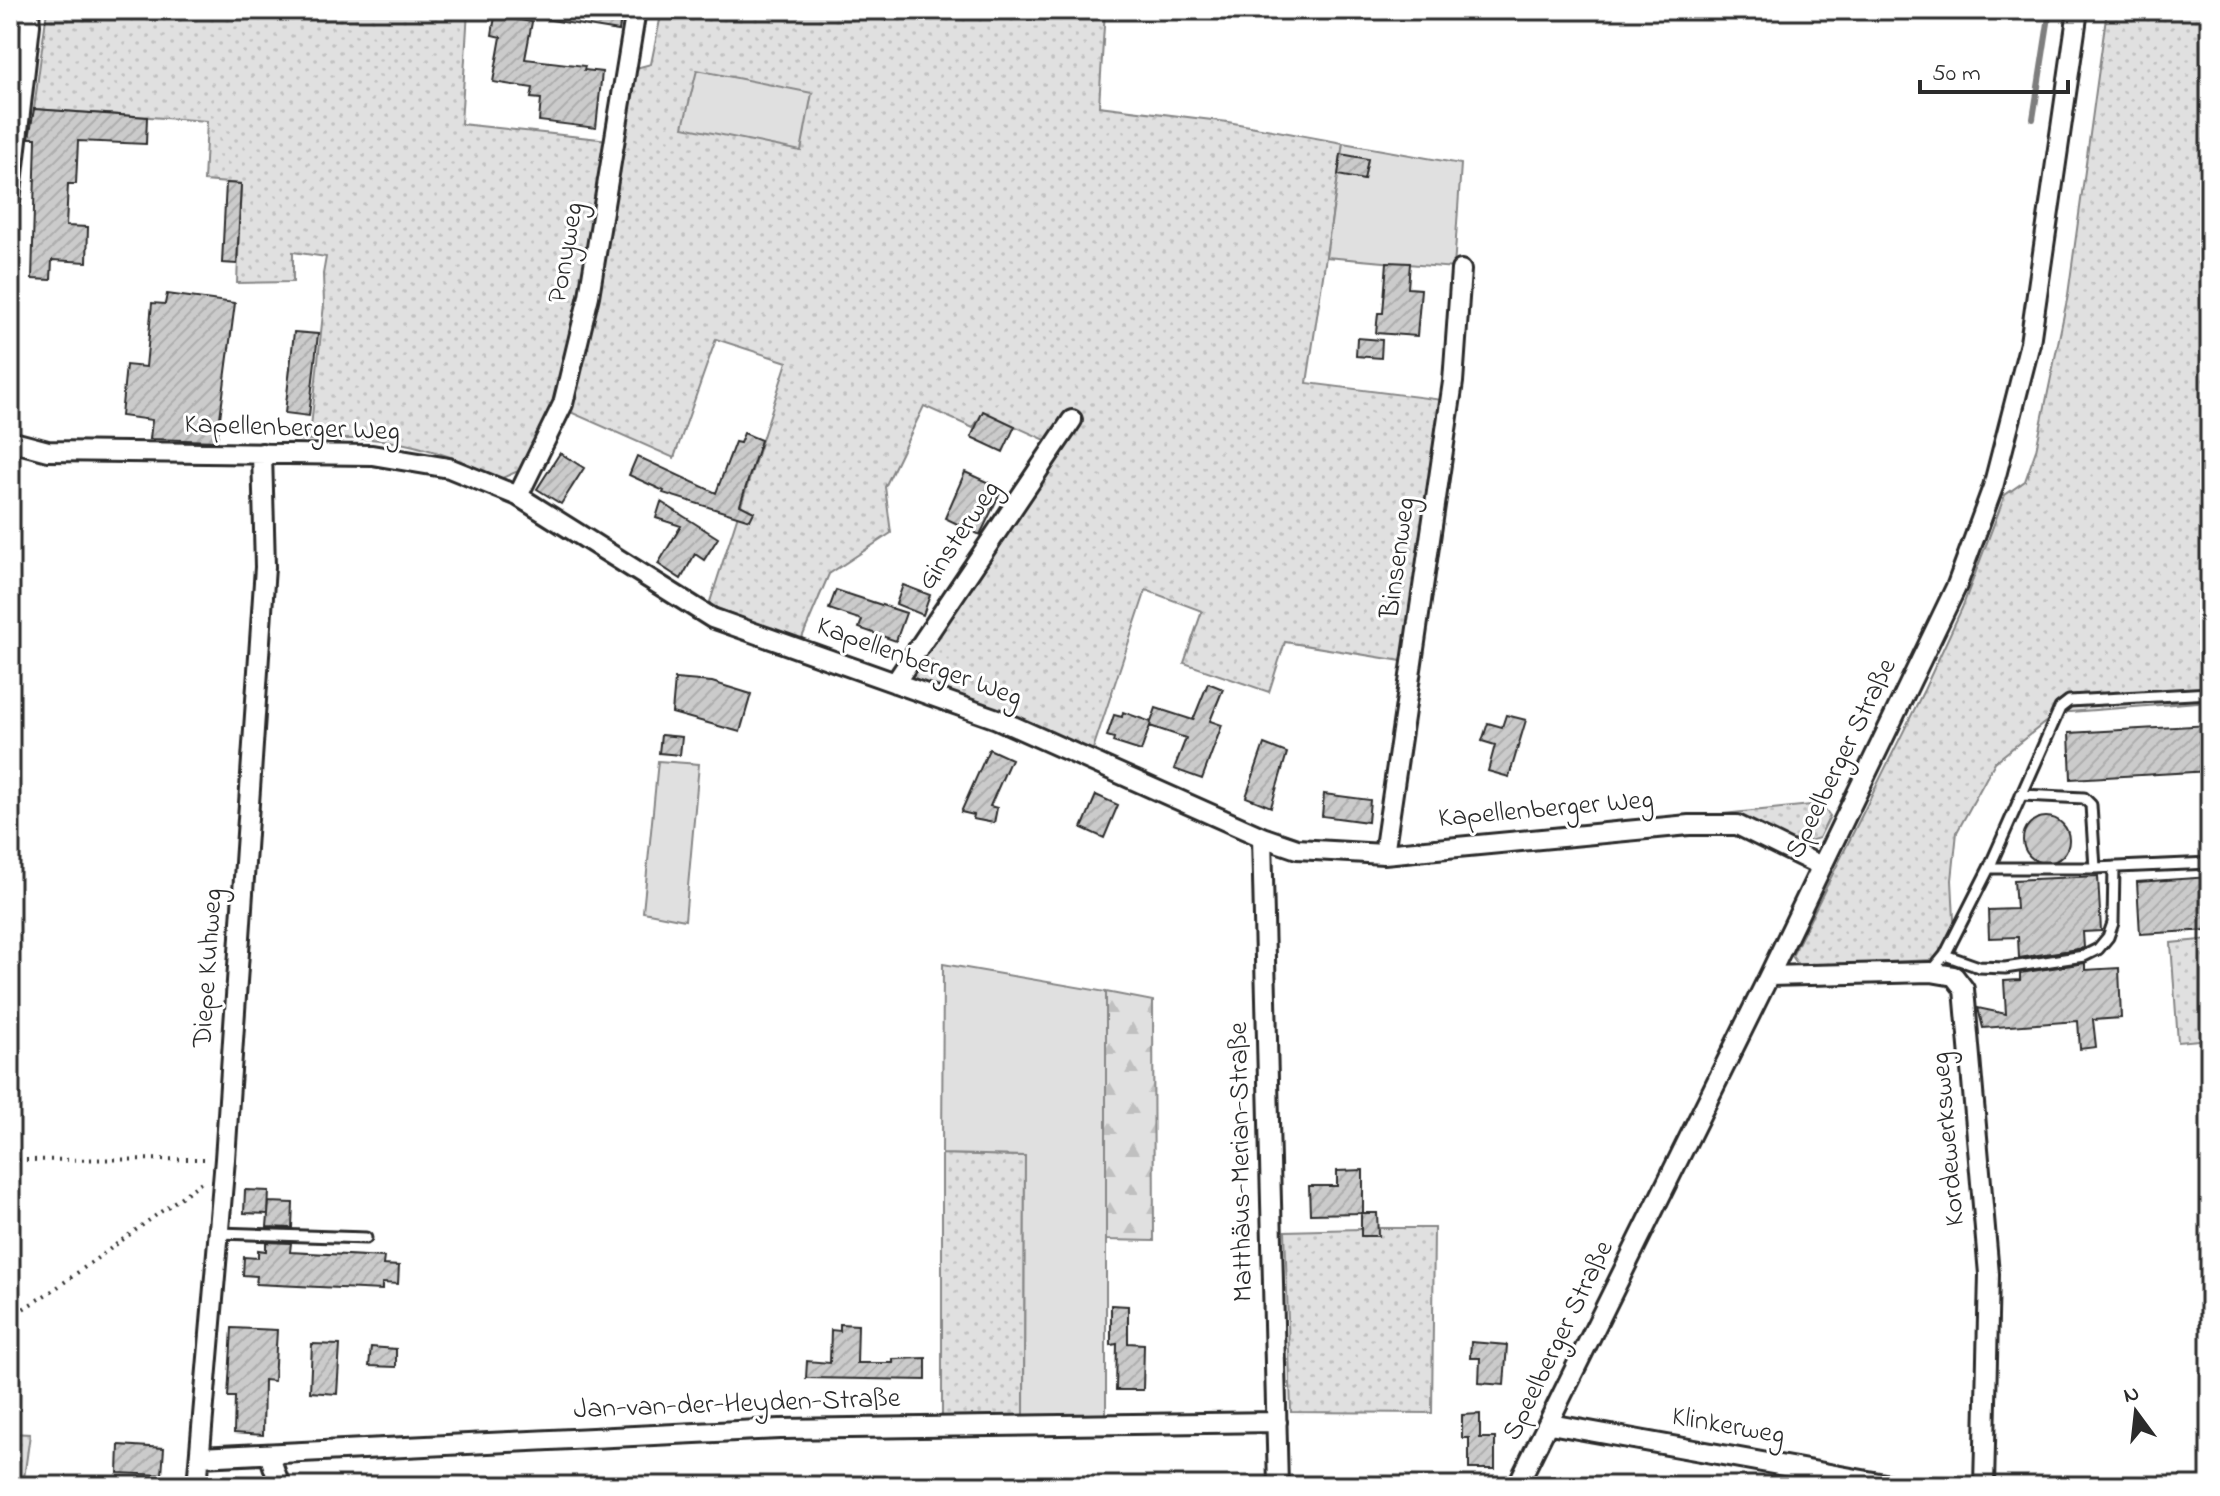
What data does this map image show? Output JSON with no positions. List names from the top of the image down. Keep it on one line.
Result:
{"streets":{"street":["Ponyweg","Kapellenberger Weg","Ginsterweg","Binsenweg","Speelberger Straße","Diepe Kuhweg","Kordewerksweg","Matthäus-Merian-Straße","Jan-van-der-Heyden-Straße","Klinkerweg"]},"crossings":[["Ponyweg","Kapellenberger Weg"],["Kapellenberger Weg","Ginsterweg"],["Kapellenberger Weg","Binsenweg"],["Kapellenberger Weg","Speelberger Straße"],["Kapellenberger Weg","Diepe Kuhweg"],["Kapellenberger Weg","Matthäus-Merian-Straße"],["Speelberger Straße","Kordewerksweg"],["Speelberger Straße","Klinkerweg"],["Diepe Kuhweg","Jan-van-der-Heyden-Straße"],["Matthäus-Merian-Straße","Jan-van-der-Heyden-Straße"]],"scale_bar":"50 m","north":"top"}
